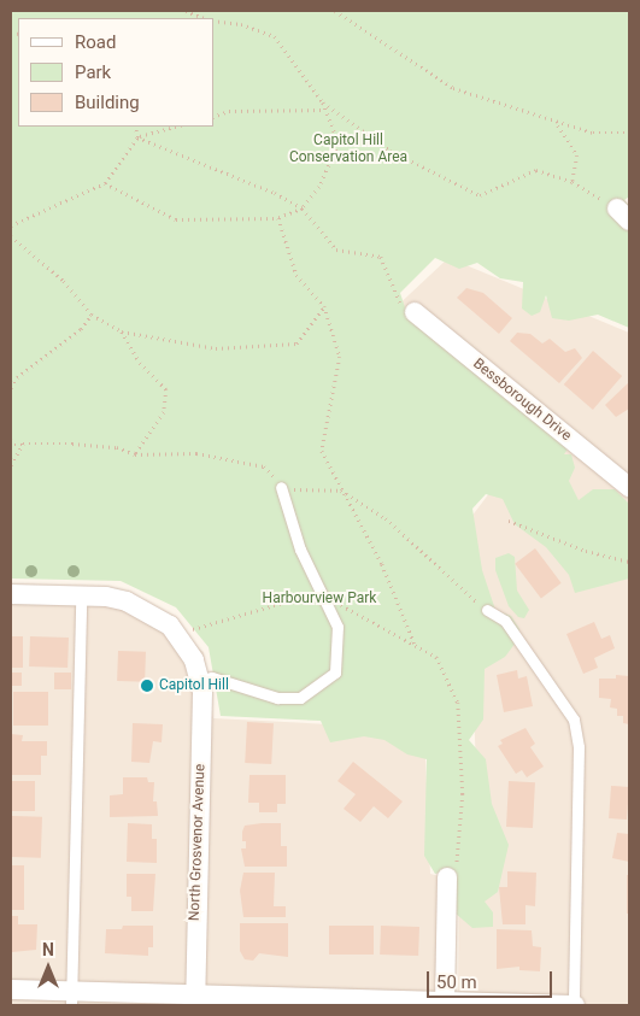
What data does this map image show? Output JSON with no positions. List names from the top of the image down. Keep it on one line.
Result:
{"streets":{"street":["Bessborough Drive","North Grosvenor Avenue"]},"parks":["Capitol Hill Conservation Area","Harbourview Park"],"places":["Capitol Hill"],"legend":["Road","Park","Building"],"scale_bar":"50 m","north":"top"}
